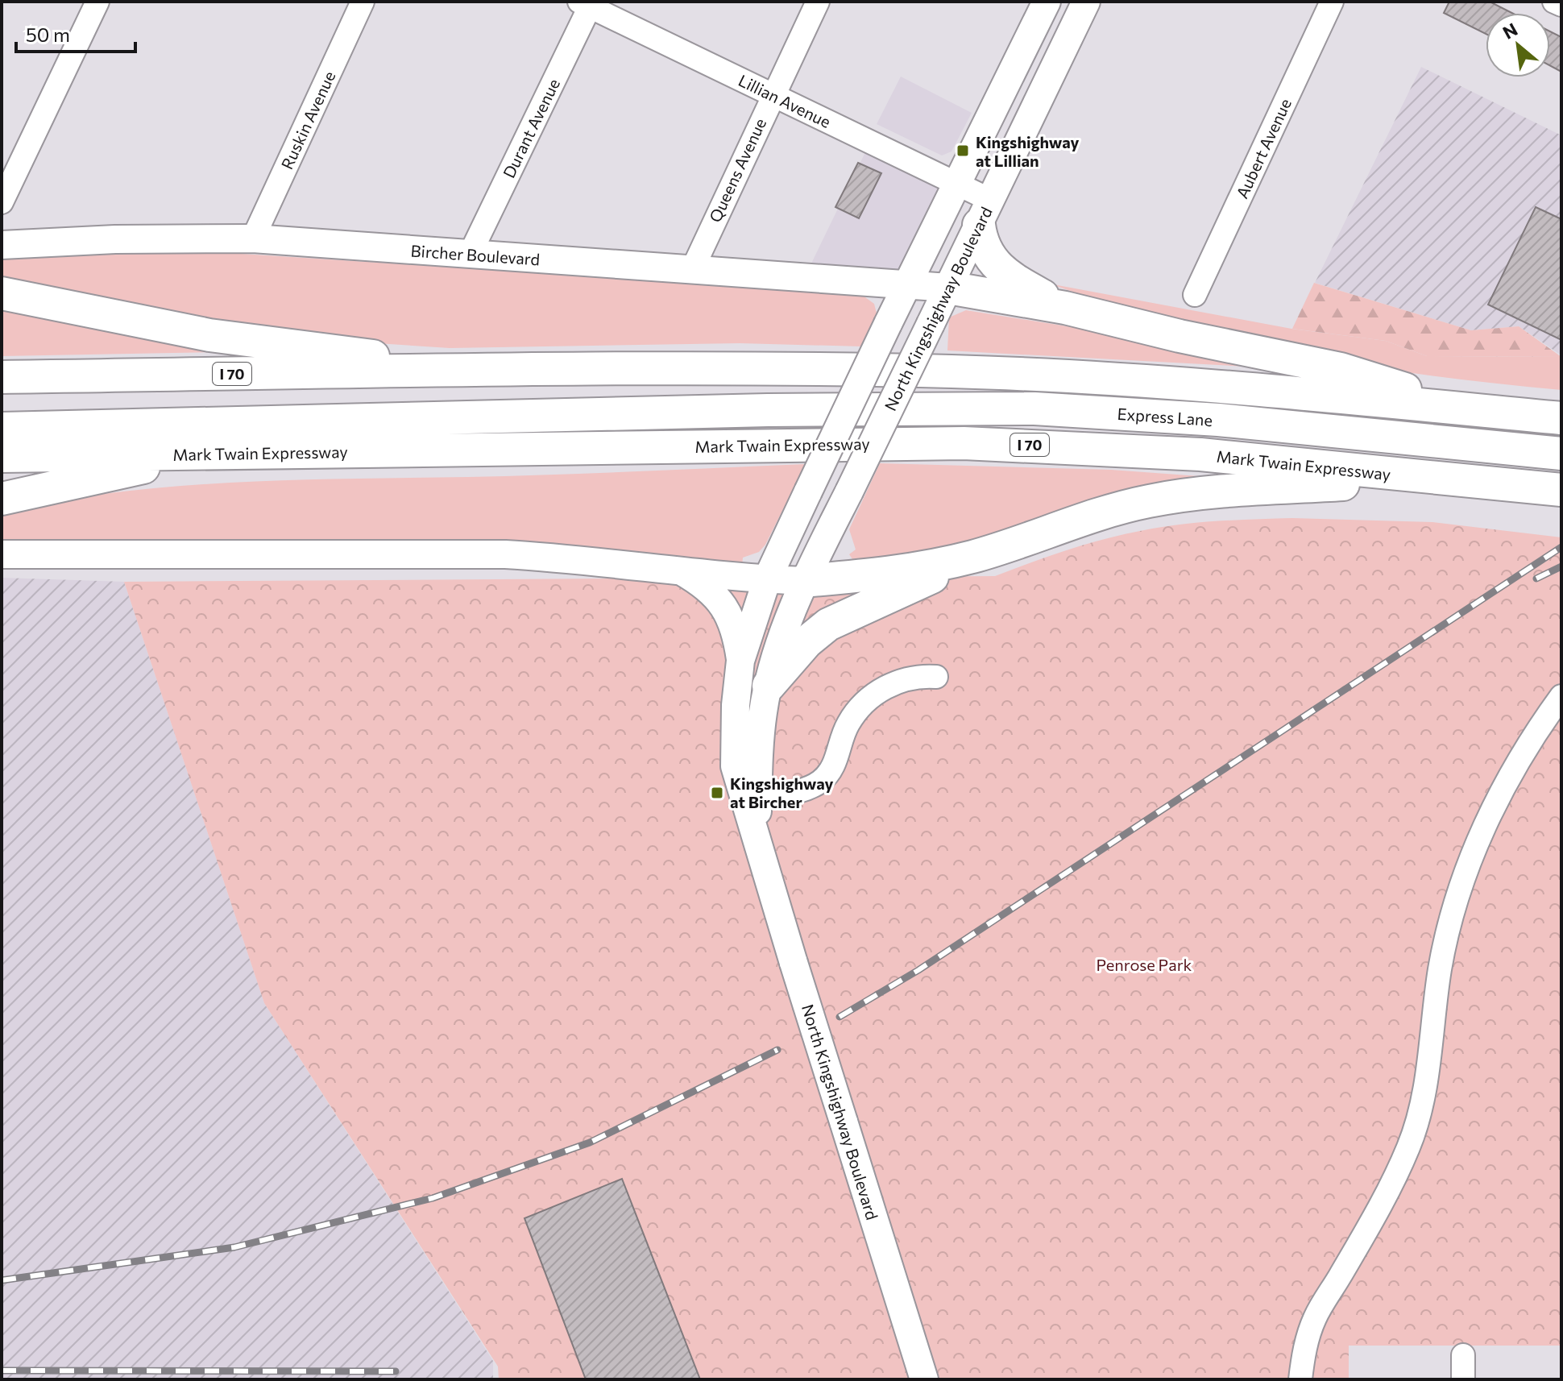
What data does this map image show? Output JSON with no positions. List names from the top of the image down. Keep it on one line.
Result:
{"streets":{"highway":["I 70","Express Lane","Mark Twain Expressway"],"main road":["Bircher Boulevard","North Kingshighway Boulevard"],"street":["Lillian Avenue","Ruskin Avenue","Durant Avenue","Aubert Avenue","Queens Avenue"]},"crossings":[["Lillian Avenue","Durant Avenue"],["Lillian Avenue","Queens Avenue"],["Lillian Avenue","North Kingshighway Boulevard"],["Ruskin Avenue","Bircher Boulevard"],["Durant Avenue","Bircher Boulevard"],["Queens Avenue","Bircher Boulevard"],["Bircher Boulevard","North Kingshighway Boulevard"]],"parks":["Penrose Park"],"places":{"transit":["Kingshighway at Lillian","Kingshighway at Bircher"]},"scale_bar":"50 m","north":"top left"}
